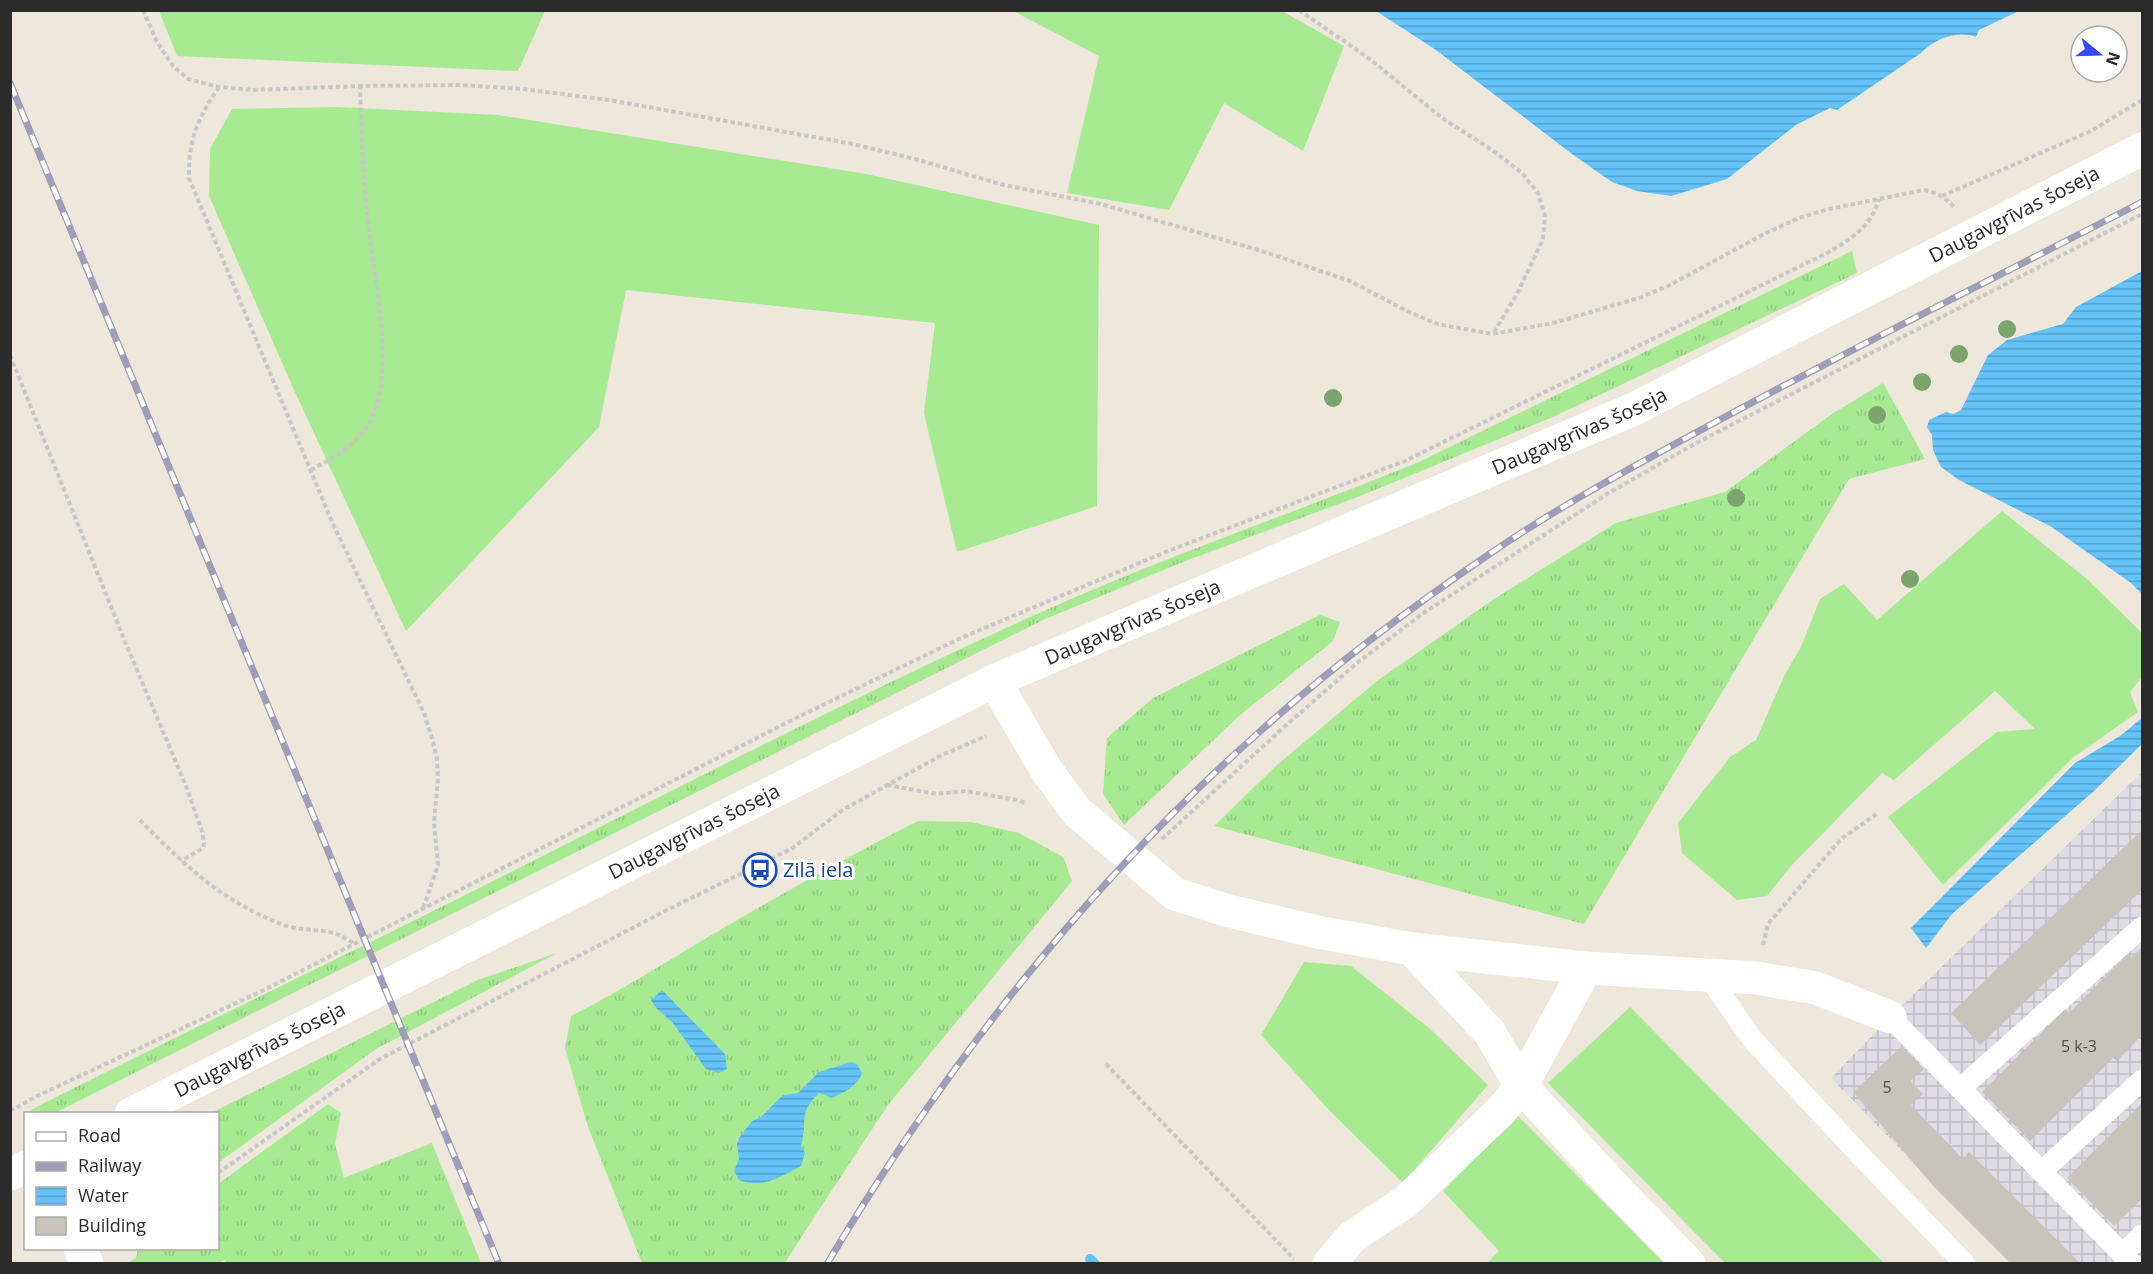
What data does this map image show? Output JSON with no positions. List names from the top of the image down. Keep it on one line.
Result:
{"streets":{"main road":["Daugavgrīvas šoseja"]},"places":{"bus stop":["Zilā iela"]},"house_numbers":["5 k-3","5"],"legend":["Road","Railway","Water","Building"],"north":"right"}
